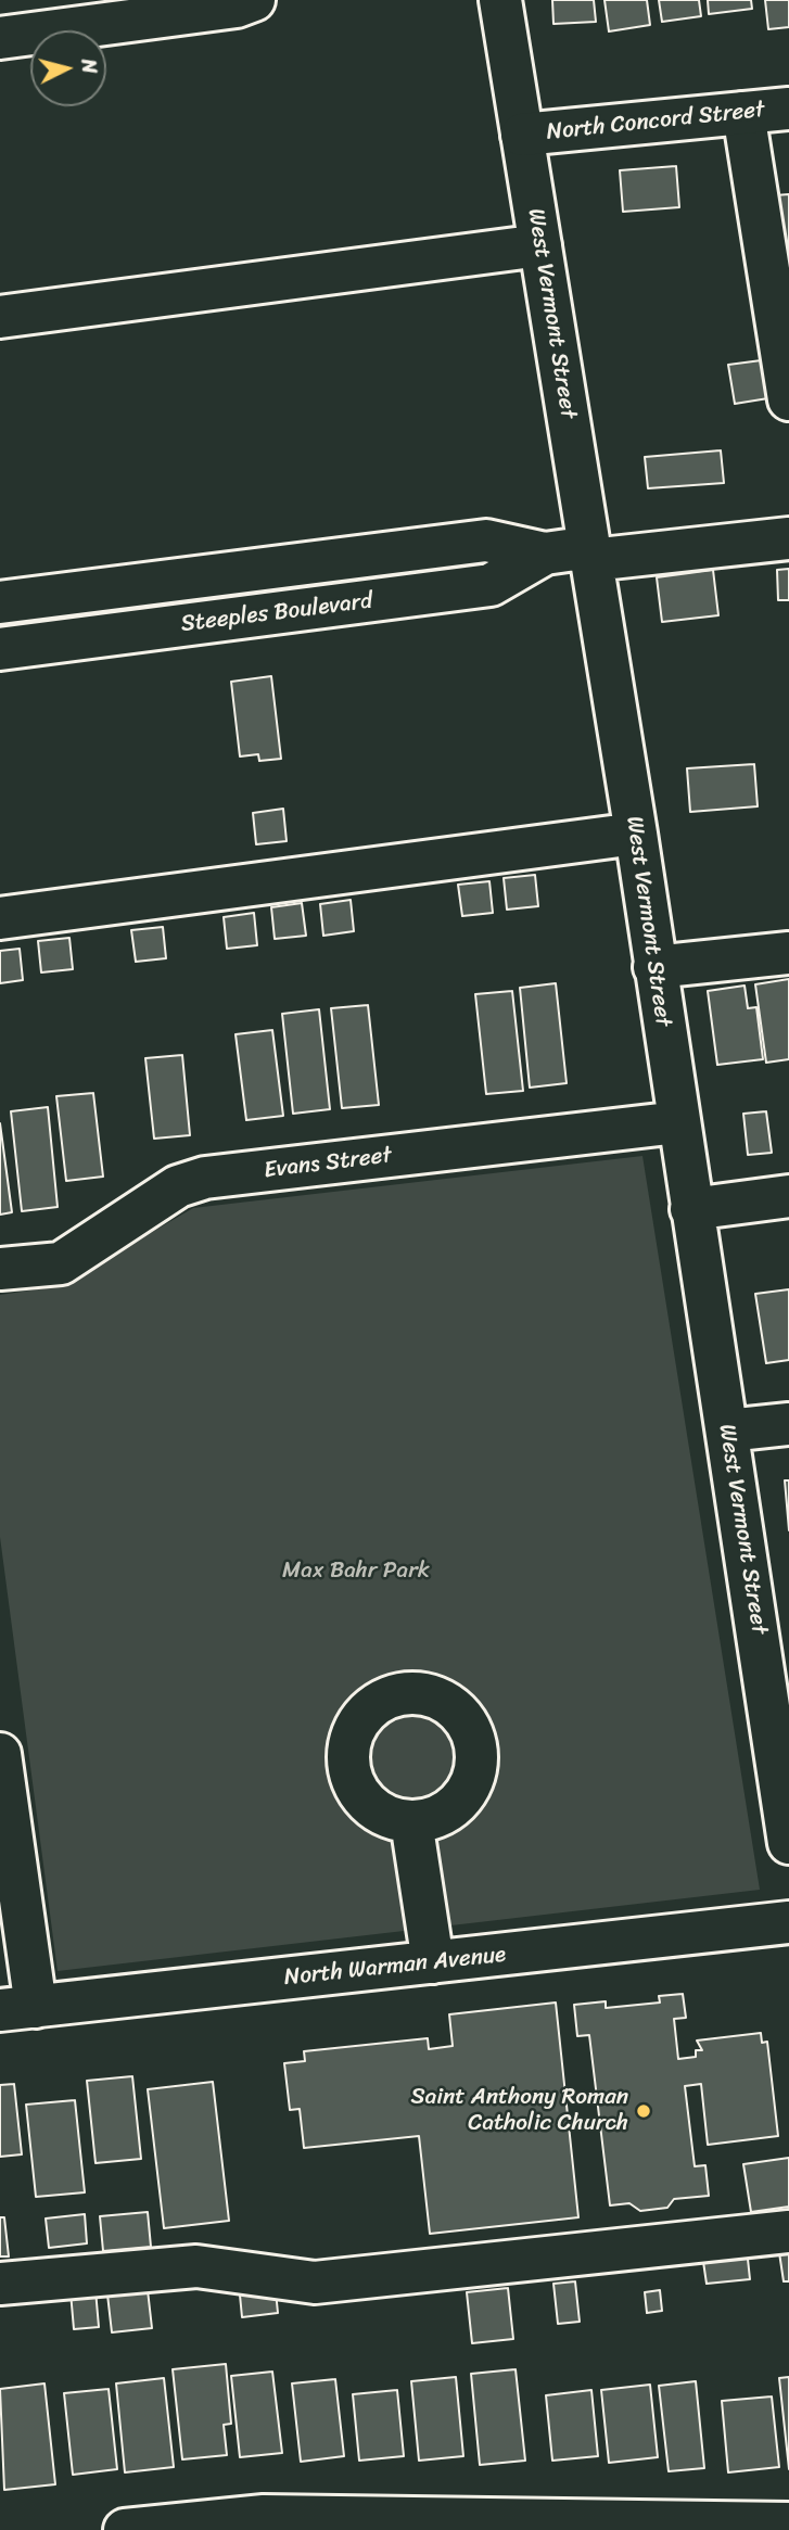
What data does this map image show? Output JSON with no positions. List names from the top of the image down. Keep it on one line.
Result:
{"streets":{"street":["North Concord Street","West Vermont Street","Steeples Boulevard","Evans Street","North Warman Avenue"]},"crossings":[["North Concord Street","West Vermont Street"],["West Vermont Street","Steeples Boulevard"],["West Vermont Street","Evans Street"]],"parks":["Max Bahr Park"],"places":["Saint Anthony Roman Catholic Church"],"north":"right"}
